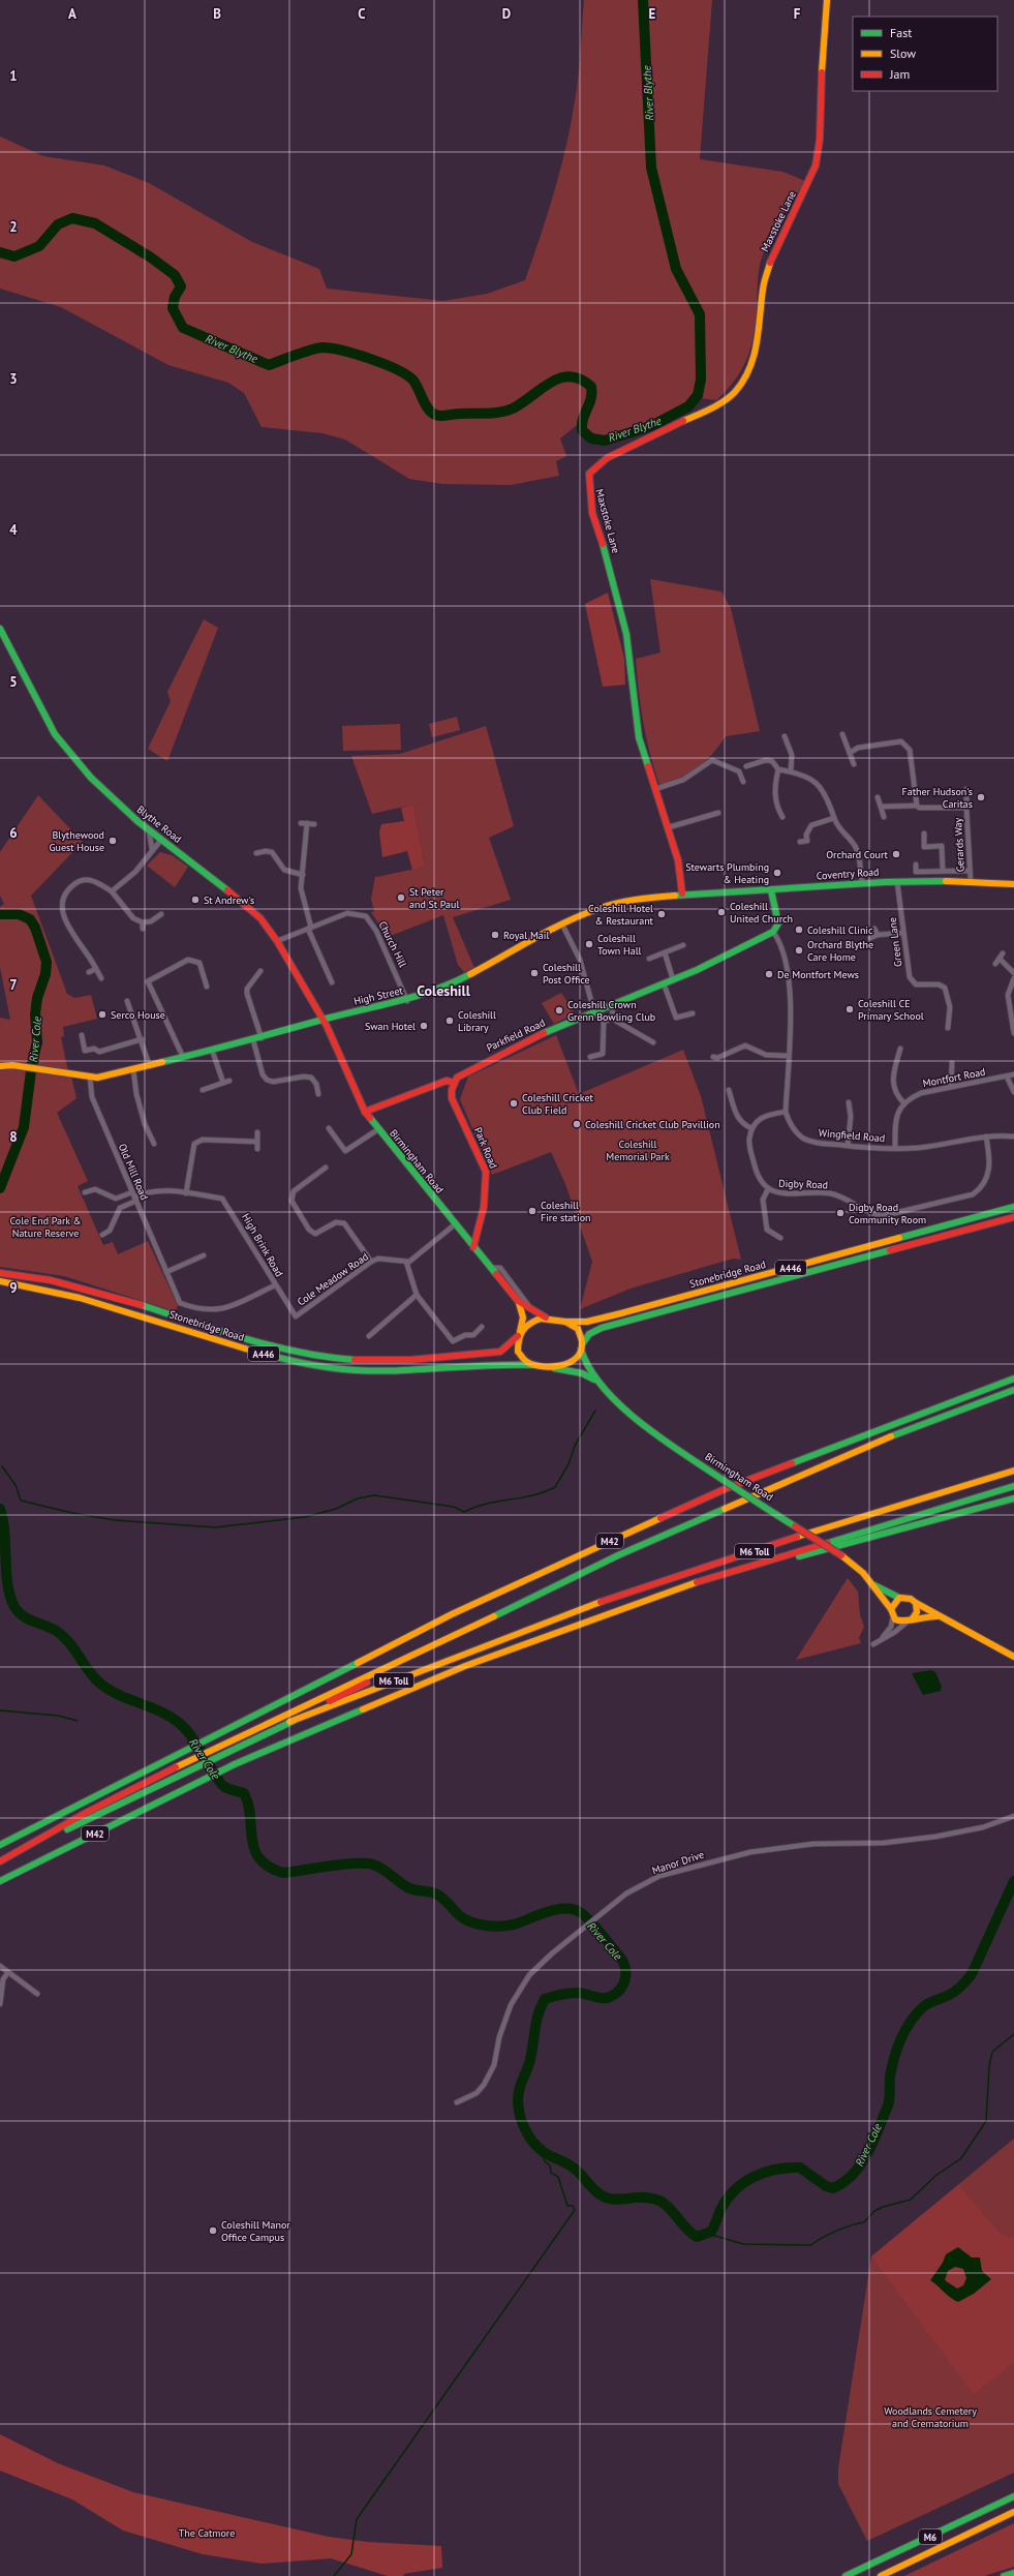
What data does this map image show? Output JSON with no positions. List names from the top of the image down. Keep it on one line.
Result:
{"streets":{"main road":["Maxstoke Lane","Blythe Road","Coventry Road","High Street","Parkfield Road","Park Road","Birmingham Road","A446","Stonebridge Road","M42","M6 Toll","M6"],"street":["Gerards Way","Green Lane","Church Hill","Montfort Road","Wingfield Road","Old Mill Road","Digby Road","High Brink Road","Cole Meadow Road","Manor Drive"]},"crossings":[["Maxstoke Lane","Coventry Road"],["Maxstoke Lane","High Street"],["Blythe Road","Church Hill"],["Blythe Road","High Street"],["Blythe Road","Birmingham Road"],["Gerards Way","Coventry Road"],["Coventry Road","Green Lane"],["Coventry Road","High Street"],["Church Hill","High Street"],["High Street","Birmingham Road"],["High Street","Old Mill Road"],["Parkfield Road","Wingfield Road"],["Parkfield Road","Park Road"],["Wingfield Road","Digby Road"],["Park Road","Birmingham Road"],["Birmingham Road","Stonebridge Road"],["Old Mill Road","High Brink Road"],["High Brink Road","Cole Meadow Road"],["M42","M6 Toll"]],"districts":["Coleshill"],"water":["River Blythe","River Cole"],"parks":["Coleshill Memorial Park","Cole End Park & Nature Reserve","Woodlands Cemetery and Crematorium","The Catmore"],"places":["Father Hudson's Caritas","Blythewood Guest House","Orchard Court","Stewarts Plumbing & Heating","St Peter and St Paul","St Andrew's","Coleshill United Church","Coleshill Hotel & Restaurant","Coleshill Clinic","Royal Mail","Coleshill Town Hall","Orchard Blythe Care Home","Coleshill Post Office","De Montfort Mews","Coleshill CE Primary School","Coleshill Crown Grenn Bowling Club","Serco House","Coleshill Library","Swan Hotel","Coleshill Cricket Club Field","Coleshill Cricket Club Pavillion","Coleshill Fire station","Digby Road Community Room","Coleshill Manor Office Campus"],"legend":["Fast","Slow","Jam"],"grid":{"columns":["A","B","C","D","E","F"],"rows":["1","2","3","4","5","6","7","8","9"]}}
